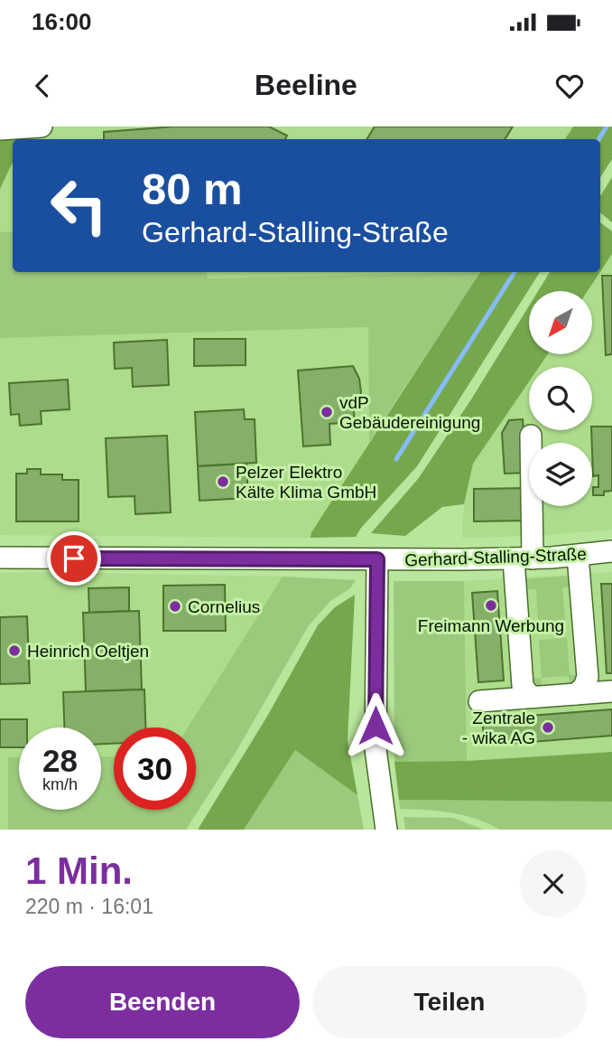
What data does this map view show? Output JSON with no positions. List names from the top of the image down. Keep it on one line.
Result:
{"streets":{"street":["Gerhard-Stalling-Straße"]},"places":["vdP Gebäudereinigung","Pelzer Elektro Kälte Klima GmbH","Freimann Werbung","Cornelius","Heinrich Oeltjen","Zentrale - wika AG"],"north":"bottom left","page":{"status":"16:00","header":"Beeline","turn":["80 m","Gerhard-Stalling-Straße"],"speed":"28 km/h","limit":"30","heading":["1 Min.","220 m · 16:01"],"buttons":["Beenden","Teilen"]}}
